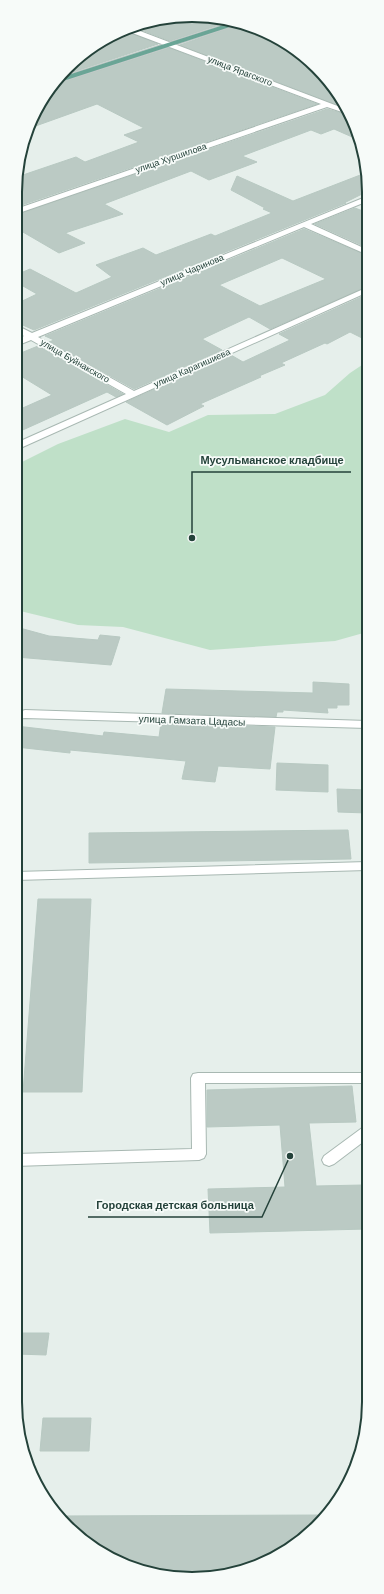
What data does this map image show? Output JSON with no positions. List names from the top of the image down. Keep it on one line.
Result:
{"streets":{"street":["улица Ярагского","улица Хуршилова","улица Чаринова","улица Буйнакского","улица Карагишиева","улица Гамзата Цадасы"]},"crossings":[["улица Ярагского","улица Хуршилова"],["улица Чаринова","улица Буйнакского"],["улица Буйнакского","улица Карагишиева"]],"places":["Мусульманское кладбище","Городская детская больница"]}
